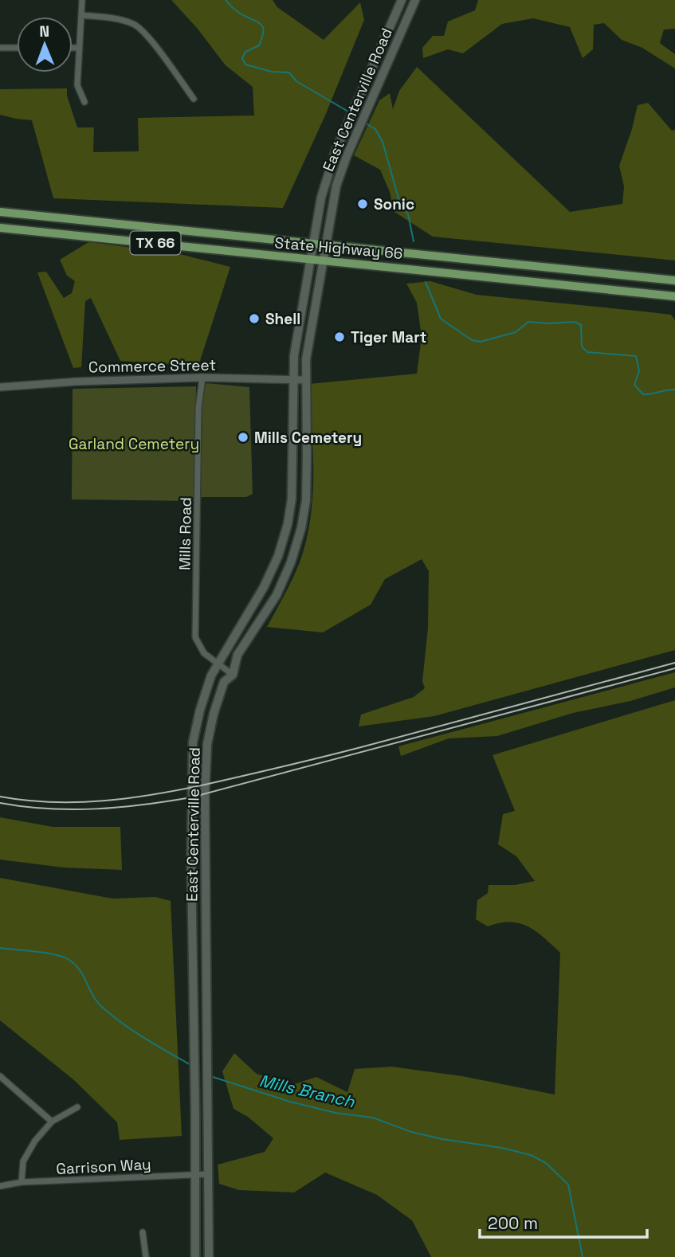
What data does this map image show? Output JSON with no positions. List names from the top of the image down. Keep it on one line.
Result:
{"streets":{"main road":["East Centerville Road","TX 66","State Highway 66"],"street":["Commerce Street","Mills Road","Garrison Way"]},"crossings":[["East Centerville Road","State Highway 66"],["East Centerville Road","Commerce Street"],["East Centerville Road","Mills Road"],["East Centerville Road","Garrison Way"],["Commerce Street","Mills Road"]],"water":["Mills Branch"],"parks":["Garland Cemetery"],"places":["Sonic","Shell","Tiger Mart","Mills Cemetery"],"scale_bar":"200 m","north":"top"}
